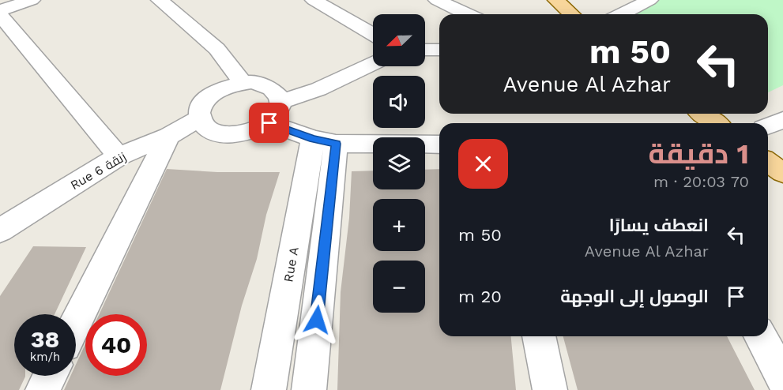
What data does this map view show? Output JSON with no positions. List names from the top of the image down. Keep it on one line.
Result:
{"streets":{"street":["Rue 6 زنقة","Rue A"]},"north":"bottom left","page":{"map_buttons":["+","−"],"turn":["50 m","Avenue Al Azhar"],"heading":["1 دقيقة","70 m · 20:03"],"list":[{"name":"انعطف يسارًا","note":"Avenue Al Azhar","value":"50 m"},{"name":"الوصول إلى الوجهة","value":"20 m"}],"speed":"38 km/h","limit":"40"}}
